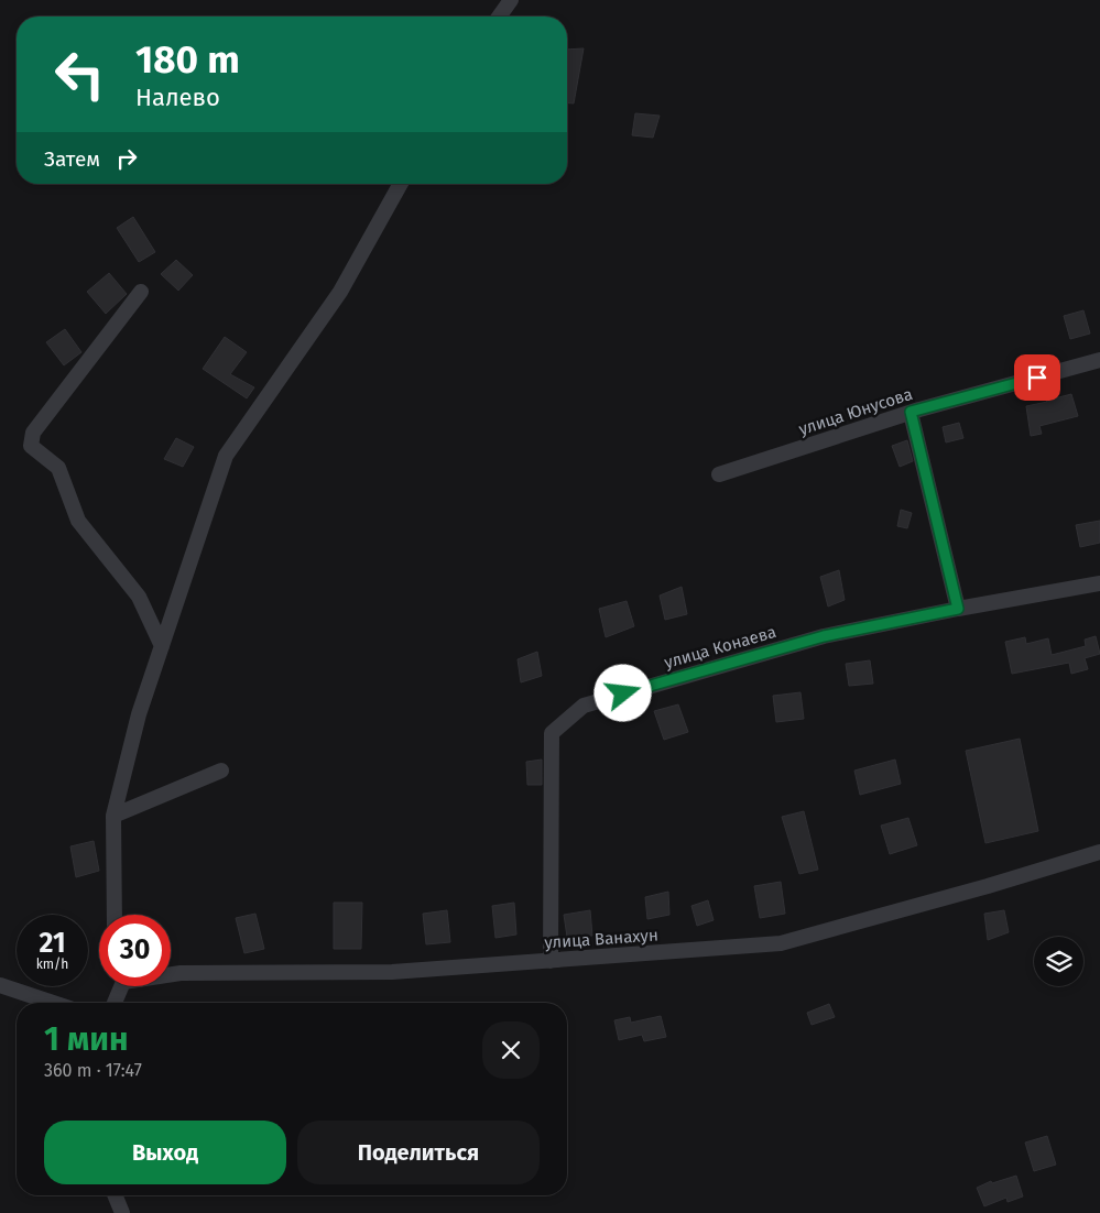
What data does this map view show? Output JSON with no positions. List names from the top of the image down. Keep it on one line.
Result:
{"streets":{"street":["улица Юнусова","улица Конаева","улица Ванахун"]},"crossings":[["улица Конаева","улица Ванахун"]],"page":{"turn":["180 m","Налево"],"then":"Затем","speed":"21 km/h","limit":"30","heading":["1 мин","360 m · 17:47"],"buttons":["Выход","Поделиться"]}}
